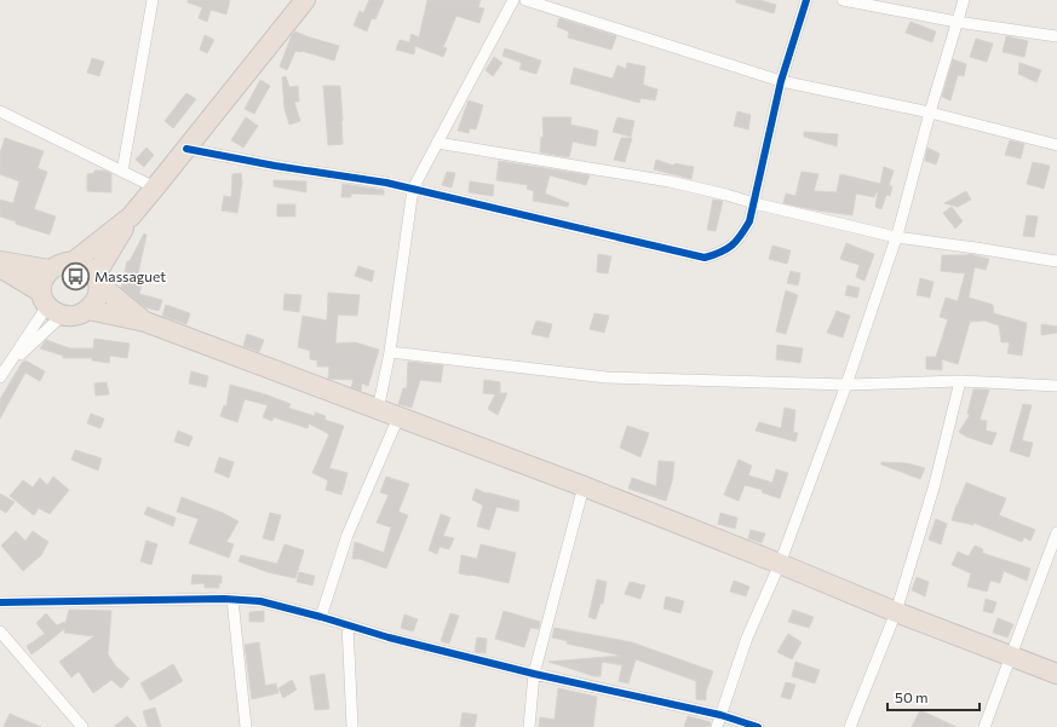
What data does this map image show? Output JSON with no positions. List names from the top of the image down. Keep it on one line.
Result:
{"places":{"bus stop":["Massaguet"]},"scale_bar":"50 m"}
